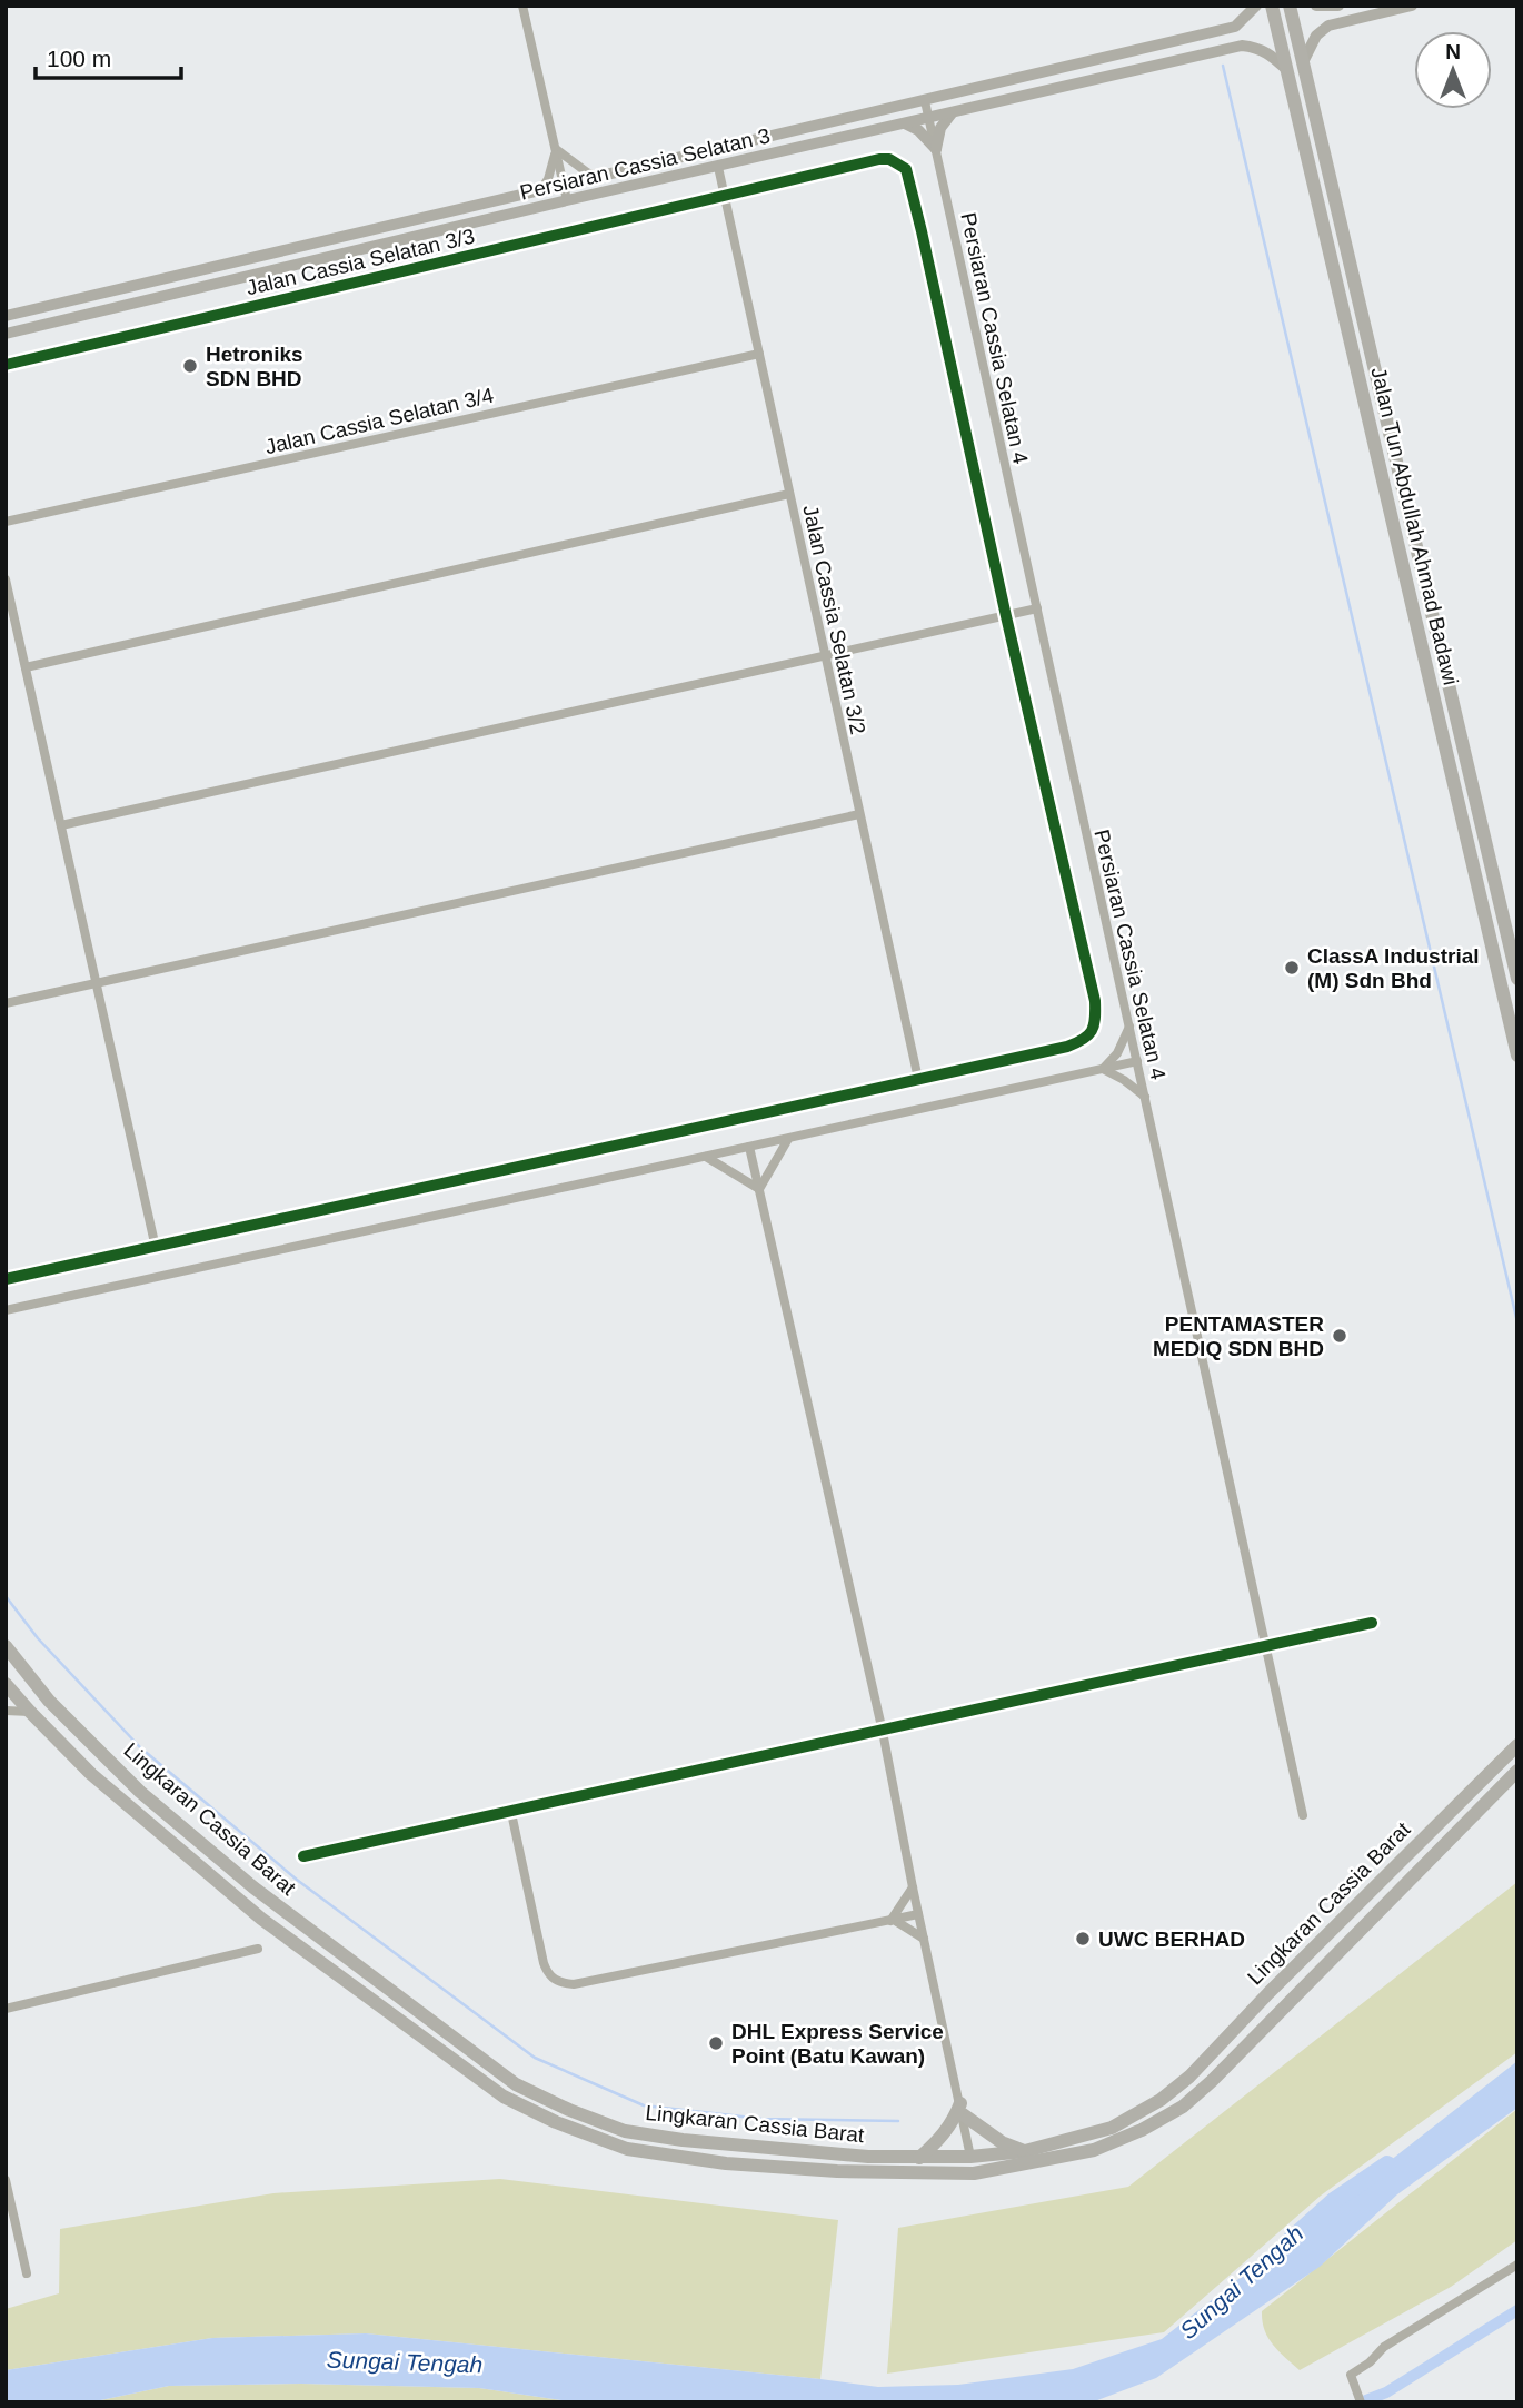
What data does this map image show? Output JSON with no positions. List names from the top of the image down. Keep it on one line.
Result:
{"streets":{"main road":["Jalan Tun Abdullah Ahmad Badawi","Lingkaran Cassia Barat"],"street":["Persiaran Cassia Selatan 3","Jalan Cassia Selatan 3/3","Persiaran Cassia Selatan 4","Jalan Cassia Selatan 3/4","Jalan Cassia Selatan 3/2"]},"crossings":[["Persiaran Cassia Selatan 3","Persiaran Cassia Selatan 4"],["Persiaran Cassia Selatan 3","Jalan Tun Abdullah Ahmad Badawi"],["Persiaran Cassia Selatan 3","Jalan Cassia Selatan 3/2"],["Jalan Cassia Selatan 3/3","Jalan Cassia Selatan 3/2"],["Jalan Cassia Selatan 3/4","Jalan Cassia Selatan 3/2"]],"water":["Sungai Tengah"],"places":["Hetroniks SDN BHD","ClassA Industrial (M) Sdn Bhd","PENTAMASTER MEDIQ SDN BHD","UWC BERHAD","DHL Express Service Point (Batu Kawan)"],"scale_bar":"100 m","north":"top"}
